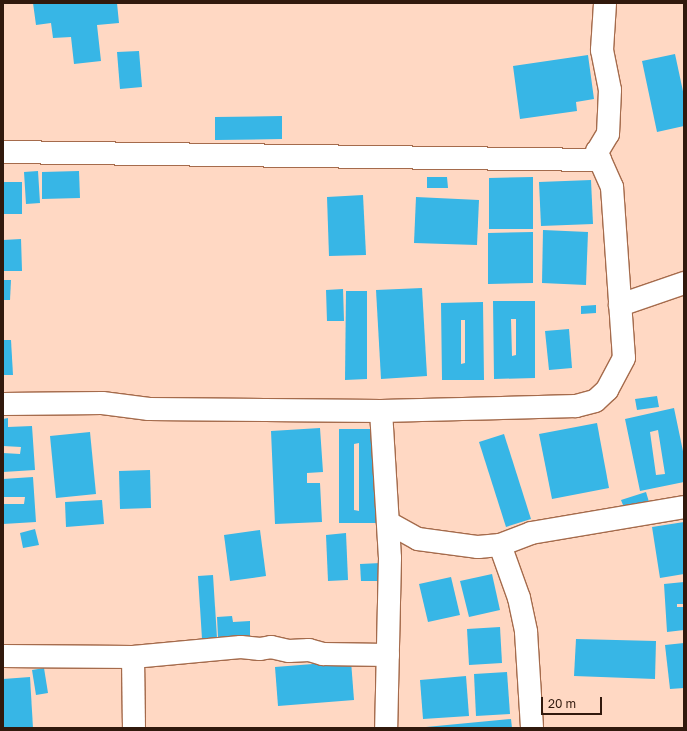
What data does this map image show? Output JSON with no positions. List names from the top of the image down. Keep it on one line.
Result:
{"scale_bar":"20 m"}
